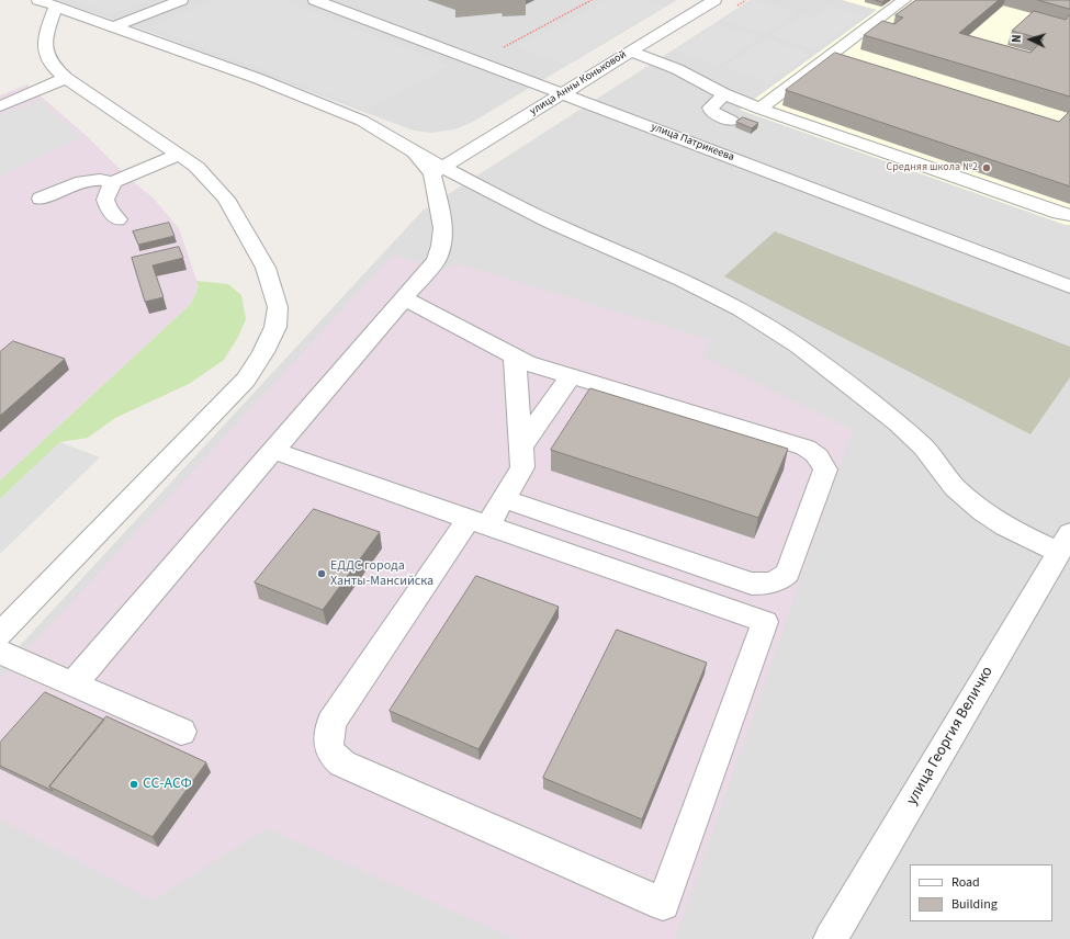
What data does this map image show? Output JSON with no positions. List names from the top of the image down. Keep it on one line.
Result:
{"streets":{"street":["улица Анны Коньковой","улица Патрикеева","улица Георгия Величко"]},"crossings":[["улица Анны Коньковой","улица Патрикеева"]],"places":["Средняя школа №2","ЕДДС города Ханты-Мансийска","СС-АСФ"],"legend":["Road","Building"],"north":"left"}
